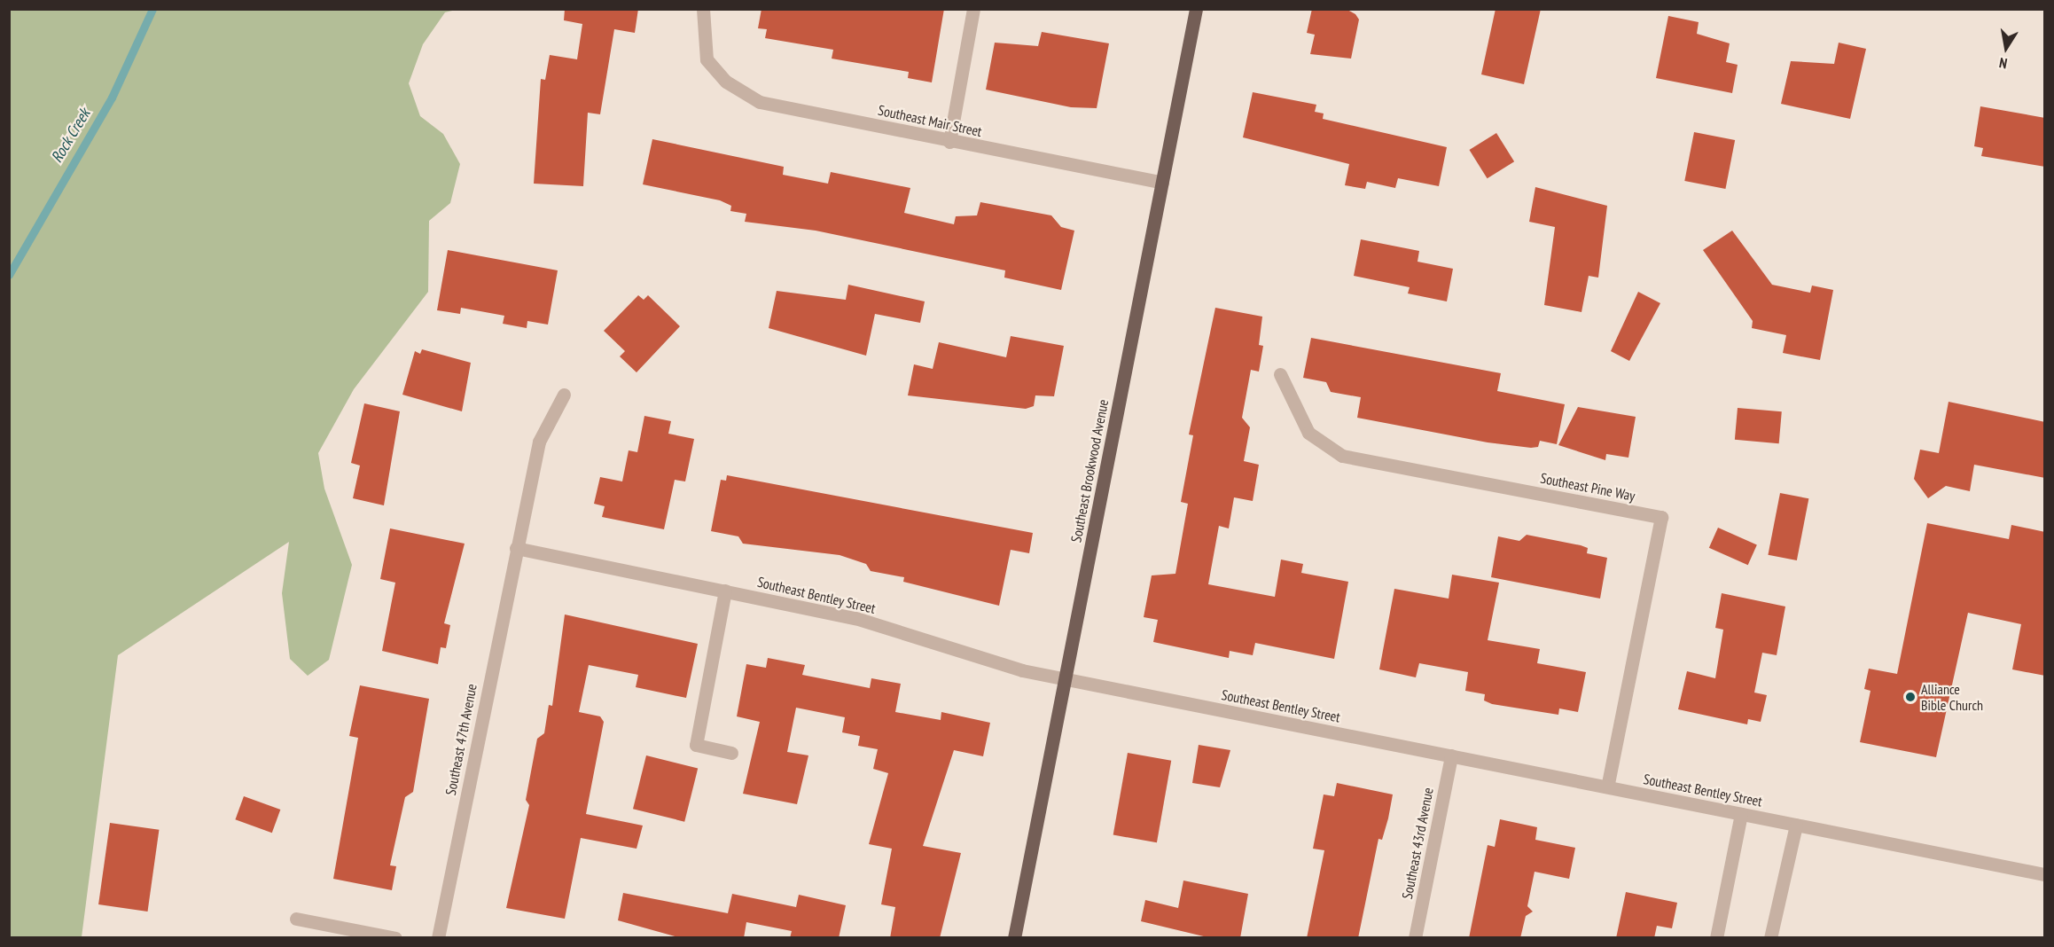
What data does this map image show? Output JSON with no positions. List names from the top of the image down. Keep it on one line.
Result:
{"streets":{"main road":["Southeast Brookwood Avenue"],"street":["Southeast Mair Street","Southeast Pine Way","Southeast Bentley Street","Southeast 47th Avenue","Southeast 43rd Avenue"]},"crossings":[["Southeast Mair Street","Southeast Brookwood Avenue"],["Southeast Brookwood Avenue","Southeast Bentley Street"],["Southeast Pine Way","Southeast Bentley Street"],["Southeast Bentley Street","Southeast 47th Avenue"],["Southeast Bentley Street","Southeast 43rd Avenue"]],"water":["Rock Creek"],"places":["Alliance Bible Church"],"north":"bottom"}
